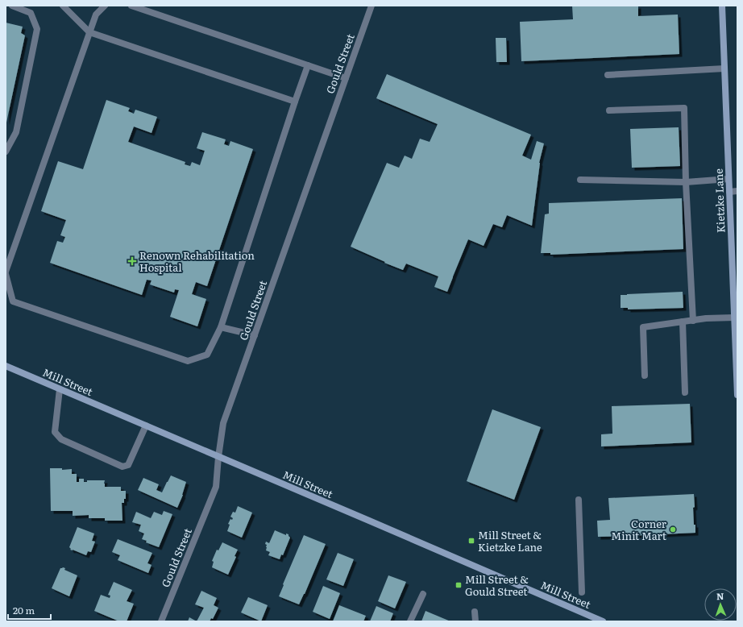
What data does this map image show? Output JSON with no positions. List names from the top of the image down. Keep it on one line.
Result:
{"streets":{"main road":["Kietzke Lane","Mill Street"],"street":["Gould Street"]},"crossings":[["Gould Street","Mill Street"]],"places":{"health":["Renown Rehabilitation Hospital"],"other":["Corner Minit Mart"],"transit":["Mill Street & Kietzke Lane","Mill Street & Gould Street"]},"scale_bar":"20 m","north":"top"}
